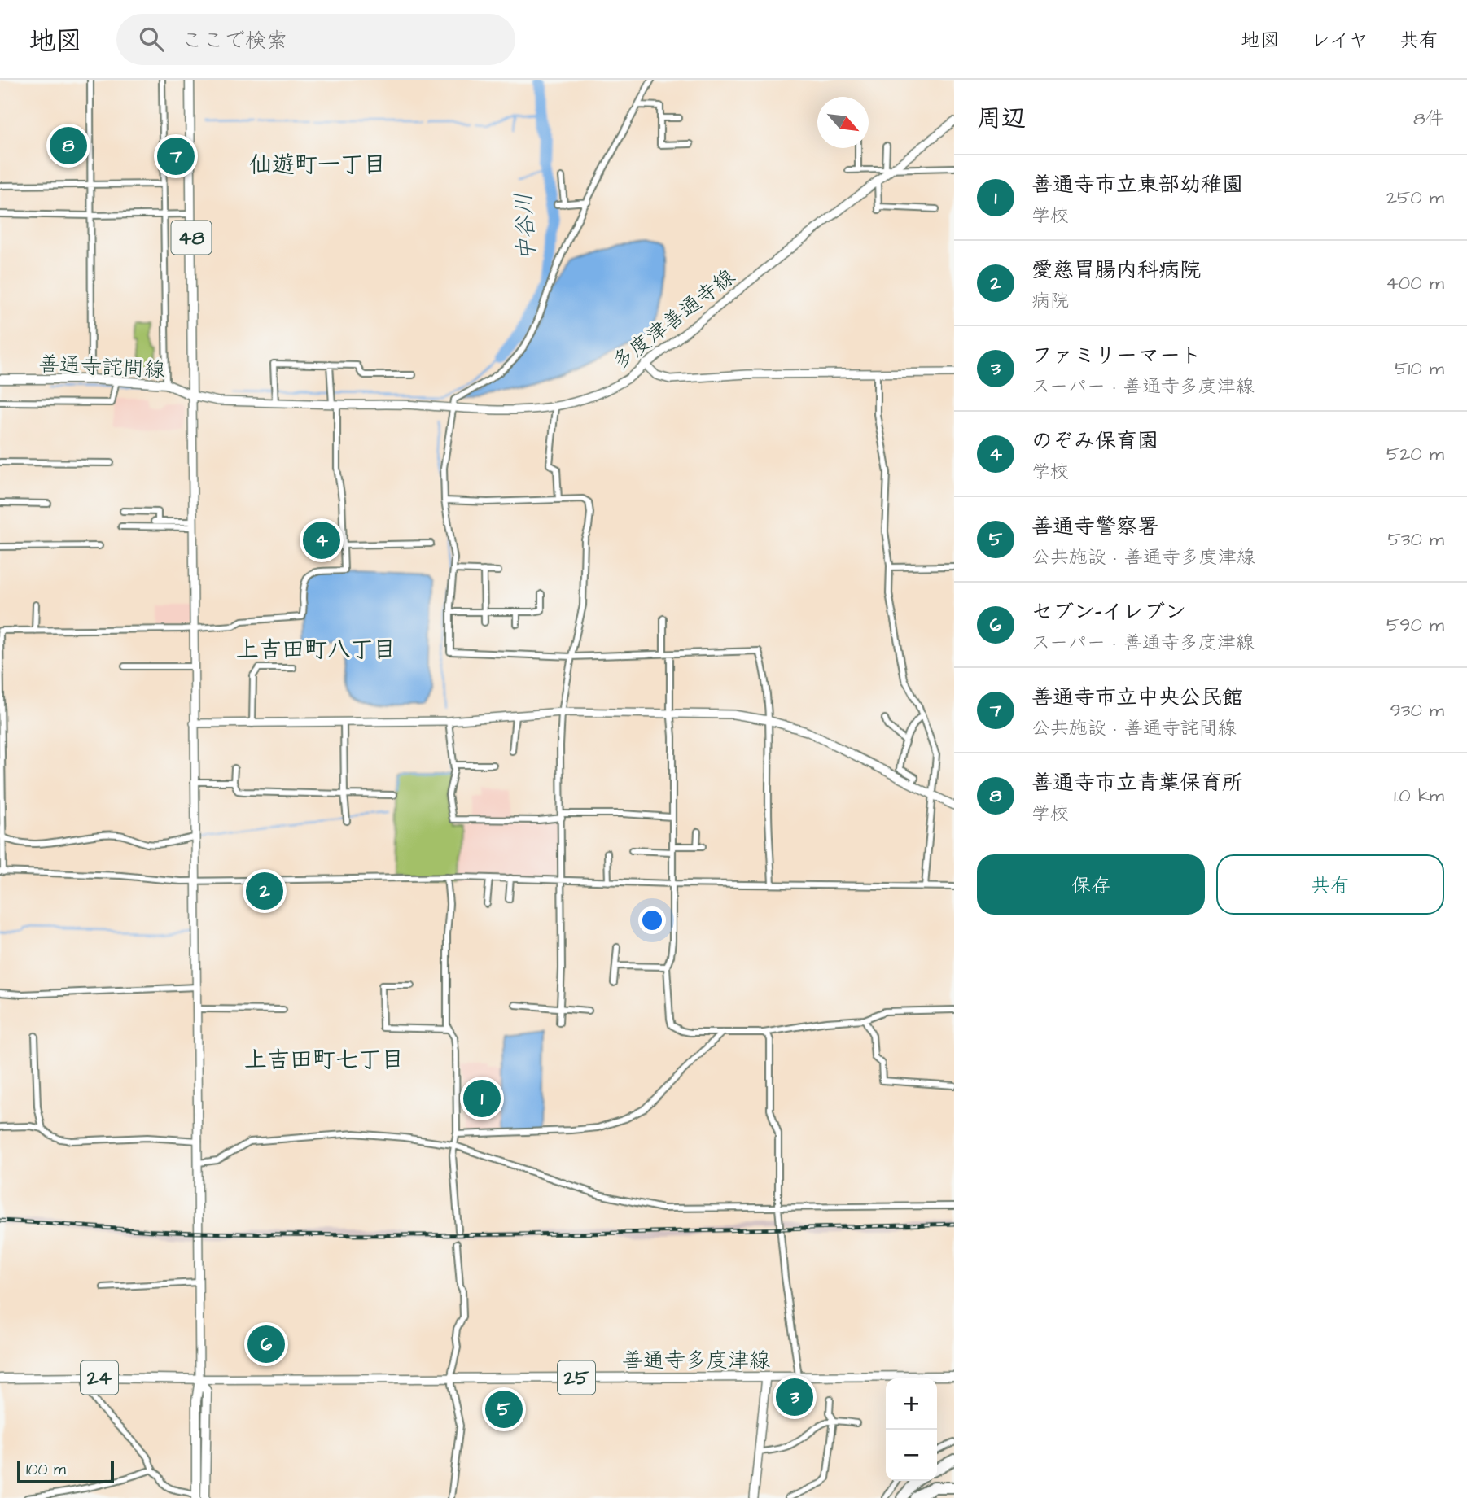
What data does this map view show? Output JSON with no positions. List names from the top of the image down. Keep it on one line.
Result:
{"streets":{"main road":["48","善通寺詫間線","善通寺多度津線","24","25"],"street":["多度津善通寺線"]},"crossings":[["多度津善通寺線","善通寺詫間線"],["善通寺多度津線","24"]],"districts":["仙遊町一丁目","上吉田町八丁目","上吉田町七丁目"],"water":["中谷川"],"scale_bar":"100 m","north":"bottom right","page":{"header":"地図","search":"ここで検索","nav":["地図","レイヤ","共有"],"heading":["周辺","8件"],"pins":["8","7","4","2","1","6","3","5"],"list":[{"mark":"1","name":"善通寺市立東部幼稚園","note":"学校","value":"250 m"},{"mark":"2","name":"愛慈胃腸内科病院","note":"病院","value":"400 m"},{"mark":"3","name":"ファミリーマート","note":"スーパー · 善通寺多度津線","value":"510 m"},{"mark":"4","name":"のぞみ保育園","note":"学校","value":"520 m"},{"mark":"5","name":"善通寺警察署","note":"公共施設 · 善通寺多度津線","value":"530 m"},{"mark":"6","name":"セブン-イレブン","note":"スーパー · 善通寺多度津線","value":"590 m"},{"mark":"7","name":"善通寺市立中央公民館","note":"公共施設 · 善通寺詫間線","value":"930 m"},{"mark":"8","name":"善通寺市立青葉保育所","note":"学校","value":"1.0 km"}],"buttons":["保存","共有"],"map_buttons":["+","−"],"scale":"100 m"}}
